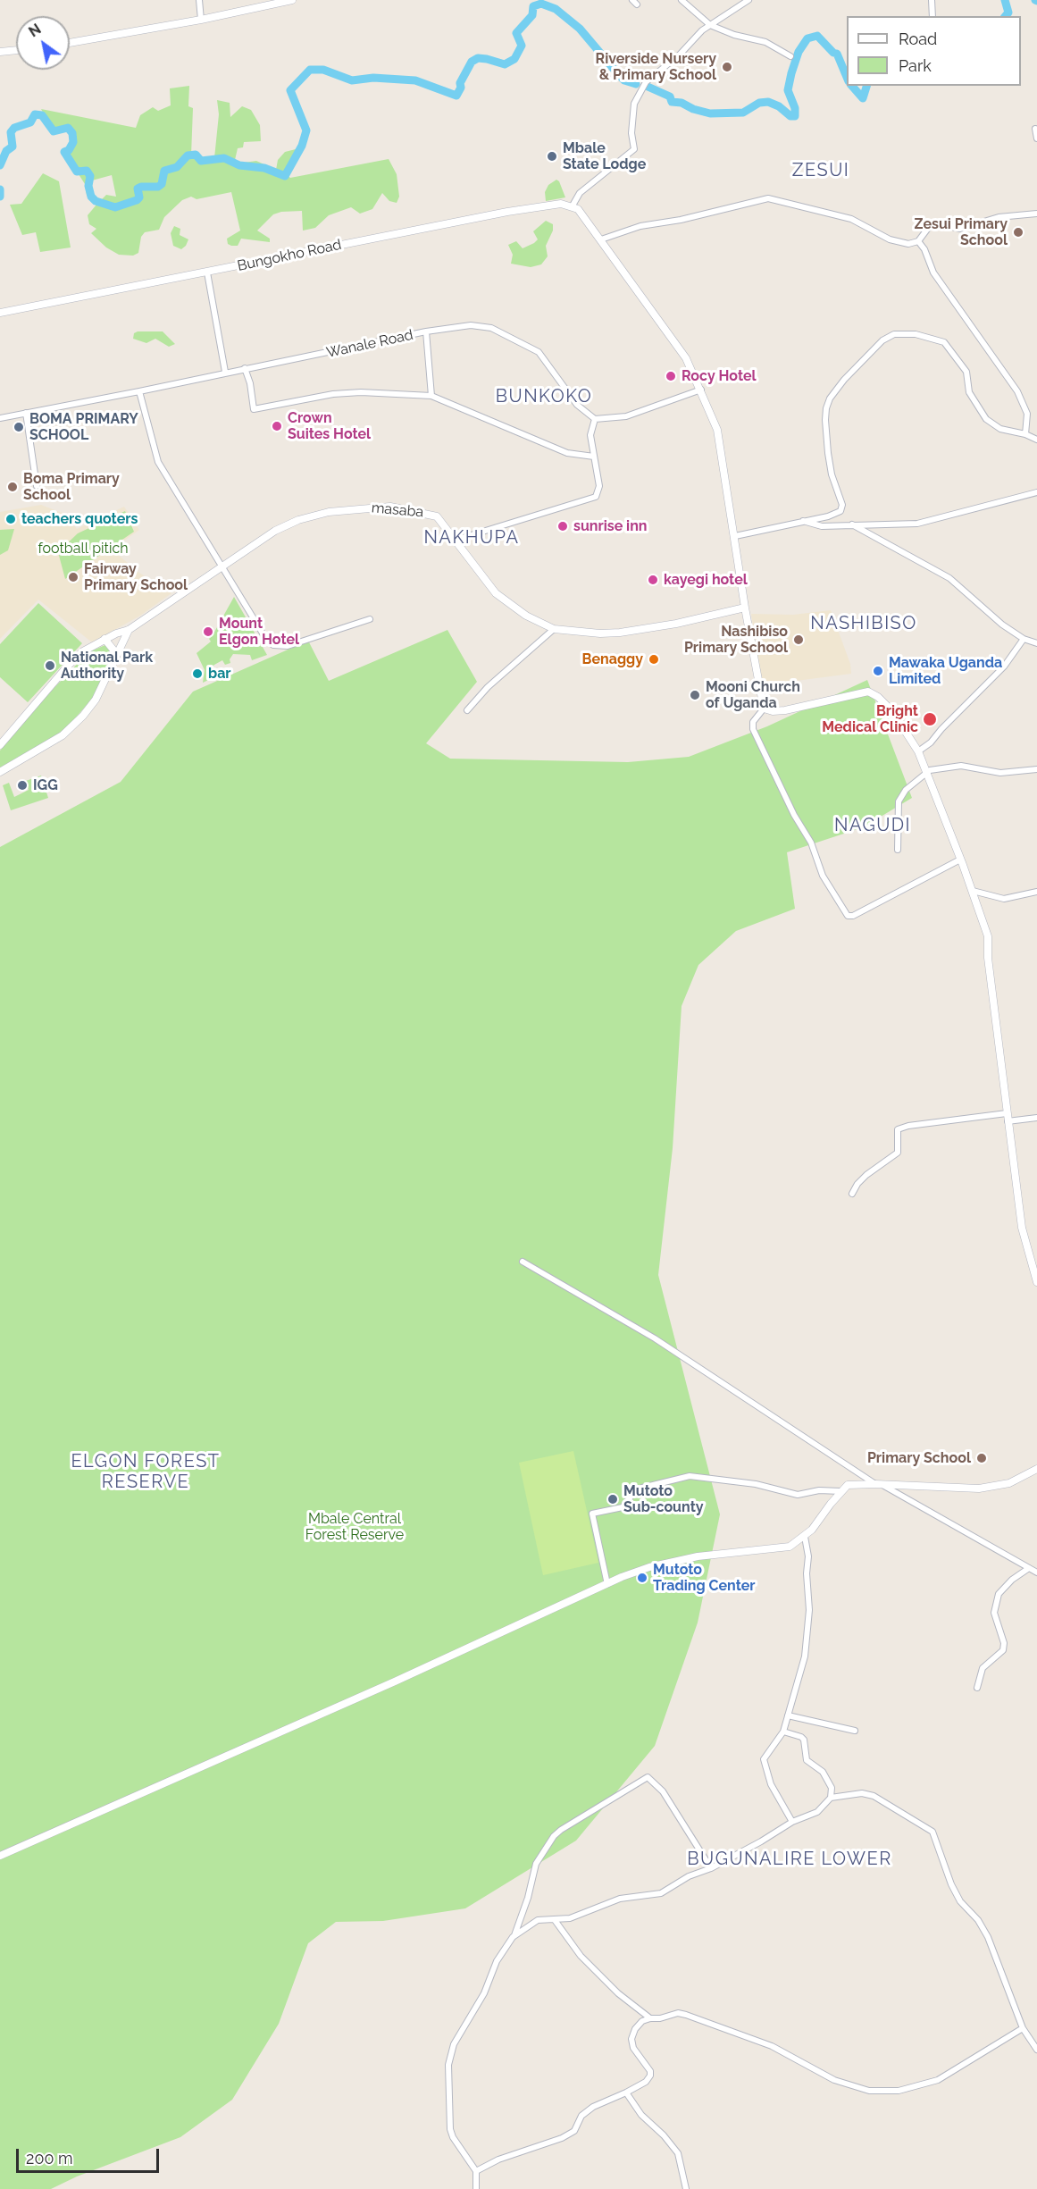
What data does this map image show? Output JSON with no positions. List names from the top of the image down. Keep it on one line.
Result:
{"streets":{"street":["Bungokho Road","Wanale Road","masaba"]},"districts":["ZESUI","BUNKOKO","NAKHUPA","NASHIBISO","NAGUDI","ELGON FOREST RESERVE","BUGUNALIRE LOWER"],"parks":["football pitich","Mbale Central Forest Reserve"],"places":["Riverside Nursery & Primary School","Mbale State Lodge","Zesui Primary School","Rocy Hotel","Crown Suites Hotel","BOMA PRIMARY SCHOOL","Boma Primary School","teachers quoters","sunrise inn","Fairway Primary School","kayegi hotel","Mount Elgon Hotel","Nashibiso Primary School","Benaggy","National Park Authority","Mawaka Uganda Limited","bar","Mooni Church of Uganda","Bright Medical Clinic","IGG","Primary School","Mutoto Sub-county","Mutoto Trading Center"],"legend":["Road","Park"],"scale_bar":"200 m","north":"top left"}
